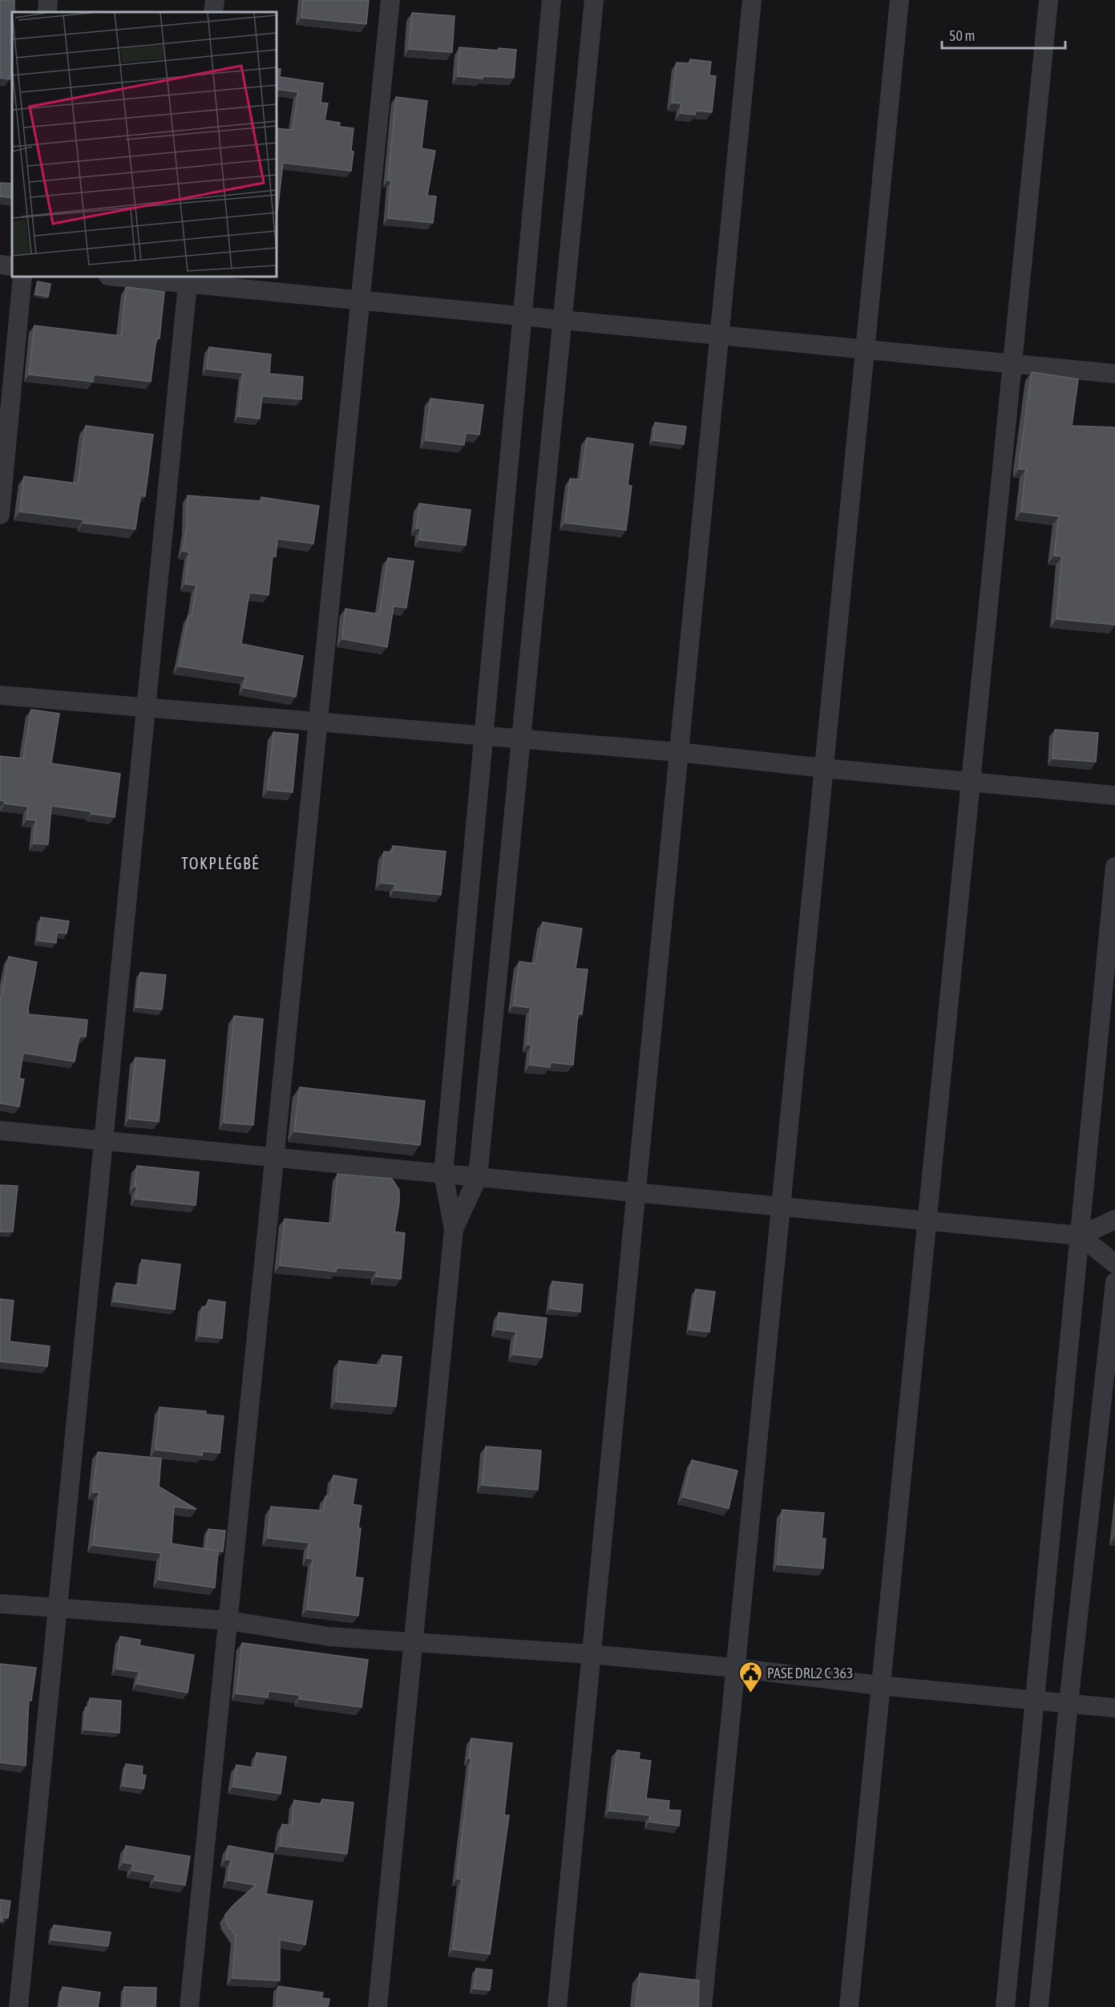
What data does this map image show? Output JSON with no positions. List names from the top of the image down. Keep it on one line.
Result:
{"districts":["TOKPLÉGBÉ"],"places":{"public building":["PASE DRL2 C 363"]},"scale_bar":"50 m"}
